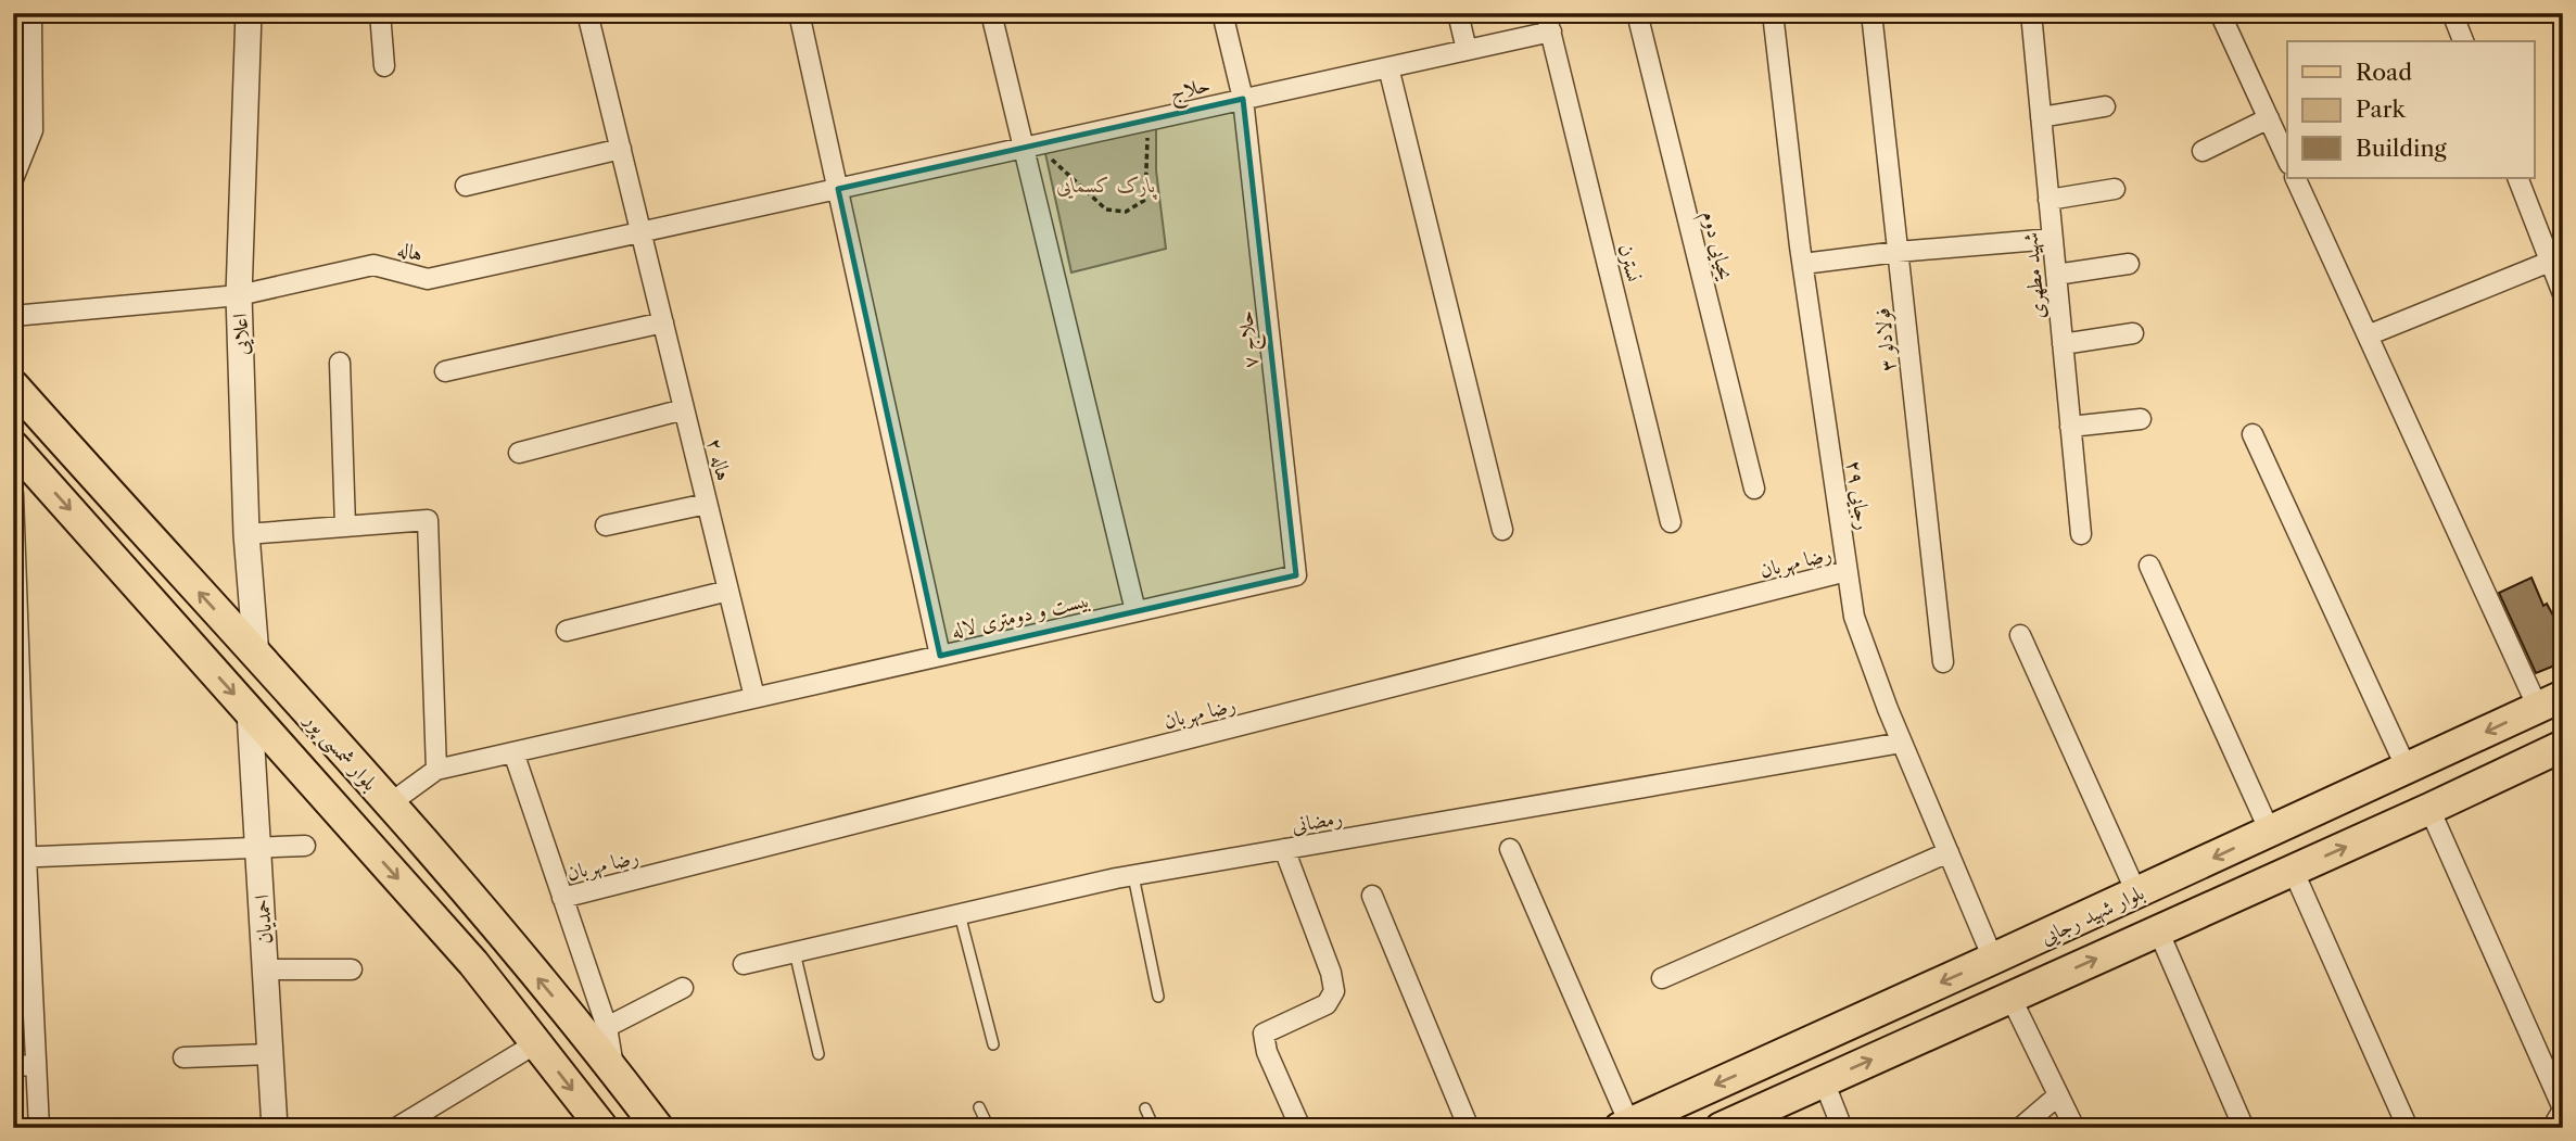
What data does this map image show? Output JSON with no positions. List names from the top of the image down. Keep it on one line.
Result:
{"streets":{"main road":["بلوار شمسی پور","بلوار شهید رجایی"],"street":["حلاج","یحیایی دوم","هاله","نسترن","شهید مطهری","اعلایی","حلاج ۷","فولادلو ۳","هاله ۲","رجایی ۲۹","رضا مهربان","بیست و دومتری لاله","رمضانی","احمدیان"]},"crossings":[["حلاج","هاله"],["حلاج","نسترن"],["حلاج","حلاج ۷"],["هاله","اعلایی"],["هاله","هاله ۲"],["اعلایی","بلوار شمسی پور"],["حلاج ۷","بیست و دومتری لاله"],["هاله ۲","بیست و دومتری لاله"],["رجایی ۲۹","رضا مهربان"],["رجایی ۲۹","رمضانی"],["رجایی ۲۹","بلوار شهید رجایی"],["بلوار شمسی پور","احمدیان"]],"parks":["پارک کسمایی"],"legend":["Road","Park","Building"]}
